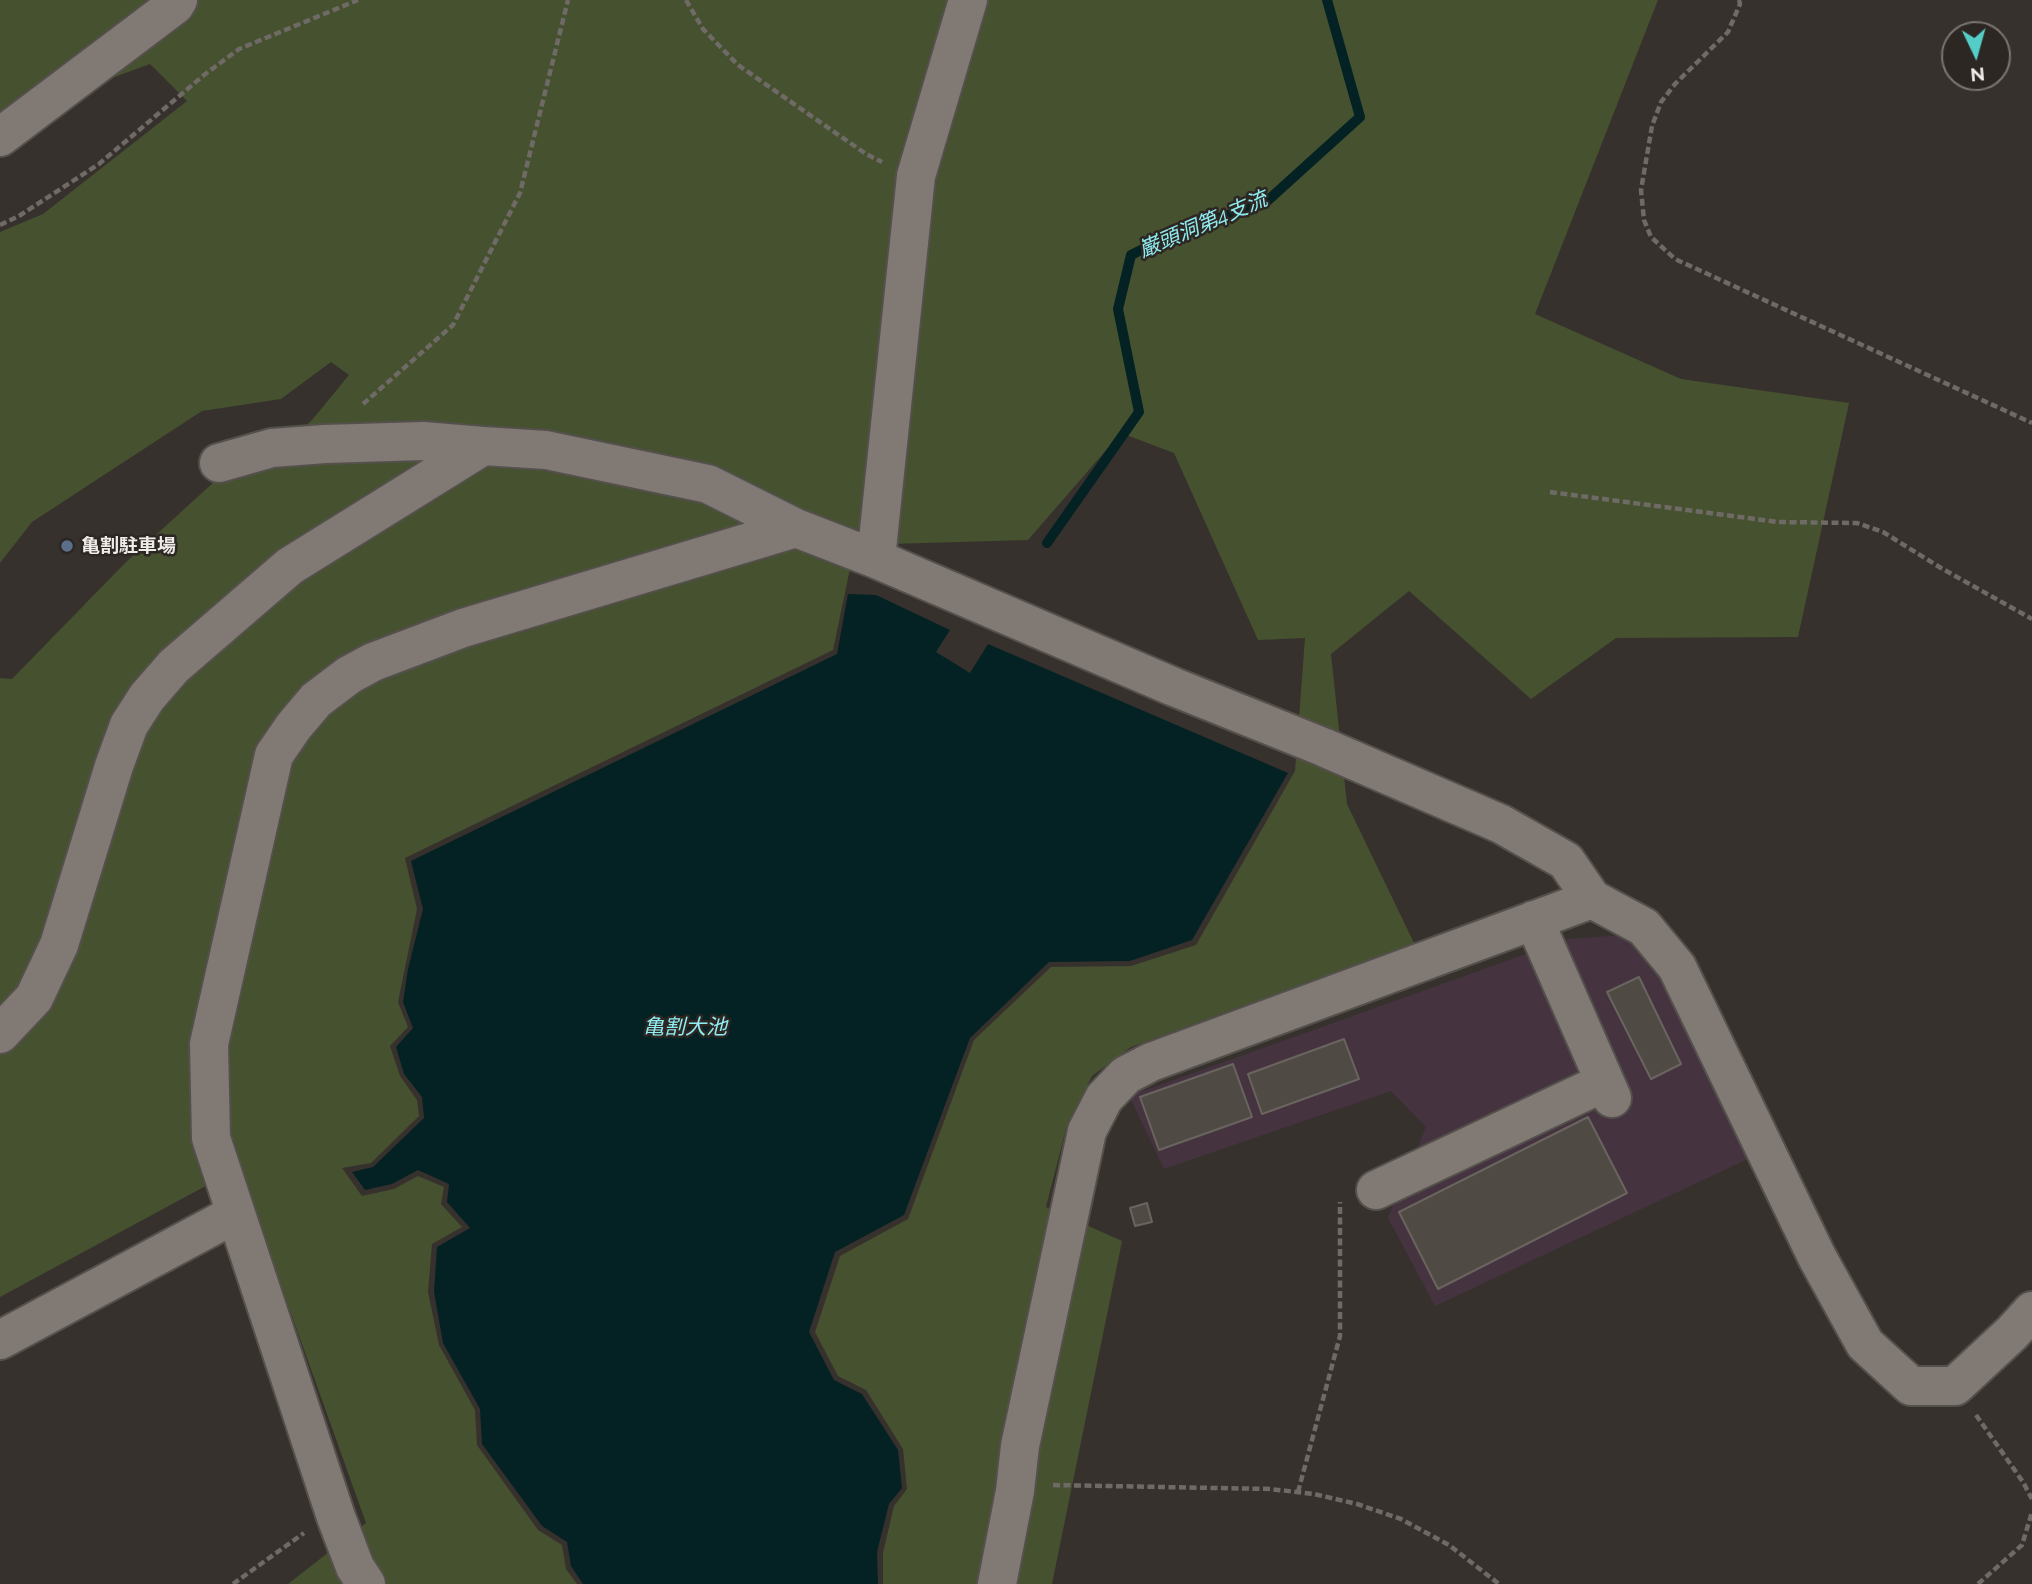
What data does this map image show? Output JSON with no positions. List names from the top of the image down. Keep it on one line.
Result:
{"water":["巌頭洞第4支流","亀割大池"],"places":["亀割駐車場"],"north":"bottom"}
